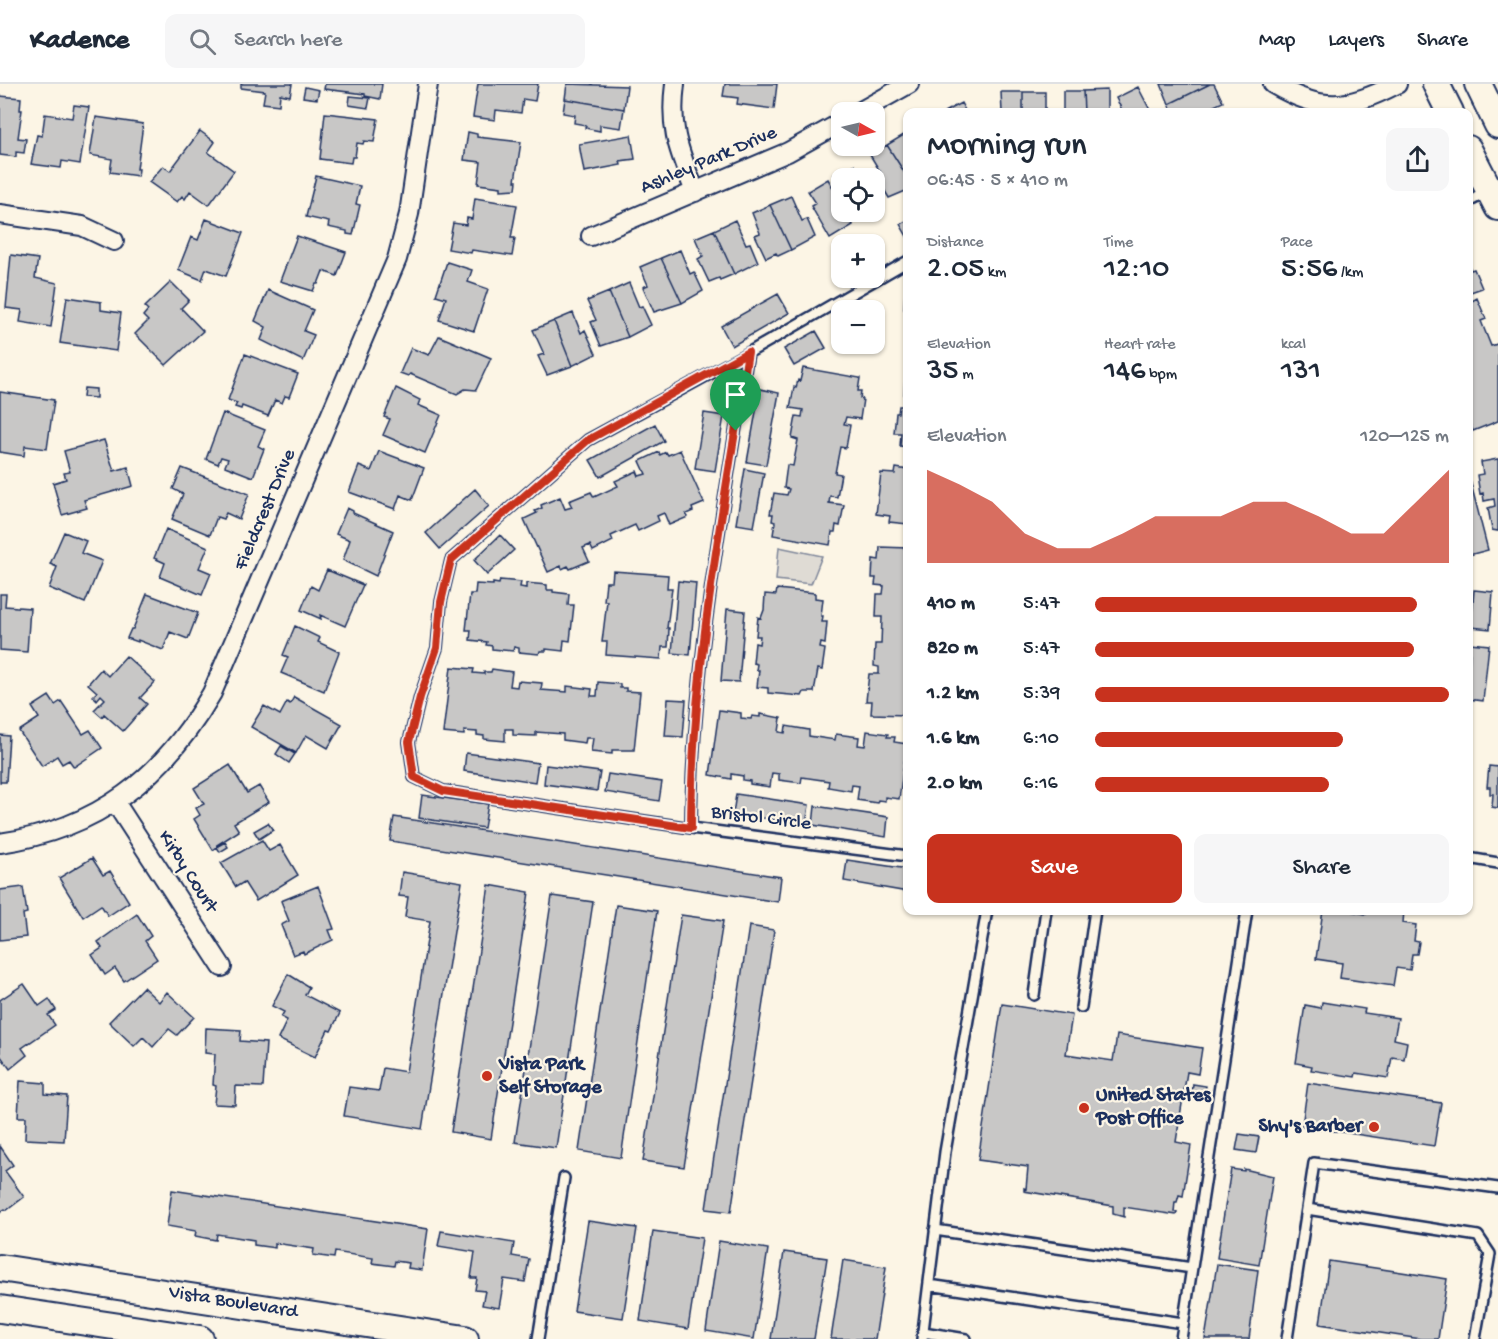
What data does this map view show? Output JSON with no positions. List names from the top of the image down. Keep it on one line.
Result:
{"streets":{"main road":["Vista Boulevard"],"street":["Ashley Park Drive","Fieldcrest Drive","Kirby Court"],"lane":["Bristol Circle"]},"crossings":[["Fieldcrest Drive","Kirby Court"]],"places":["Vista Park Self Storage","United States Post Office","Shy's Barber"],"north":"right","page":{"header":"Kadence","search":"Search here","nav":["Map","Layers","Share"],"map_buttons":["+","−"],"heading":["Morning run","06:45 · 5 × 410 m"],"stats":[["Distance","2.05 km"],["Time","12:10"],["Pace","5:56 /km"],["Elevation","35 m"],["Heart rate","146 bpm"],["kcal","131"]],"chart":["Elevation","120–125 m"],"list":[{"name":"410 m","note":"5:47"},{"name":"820 m","note":"5:47"},{"name":"1.2 km","note":"5:39"},{"name":"1.6 km","note":"6:10"},{"name":"2.0 km","note":"6:16"}],"buttons":["Save","Share"]}}
